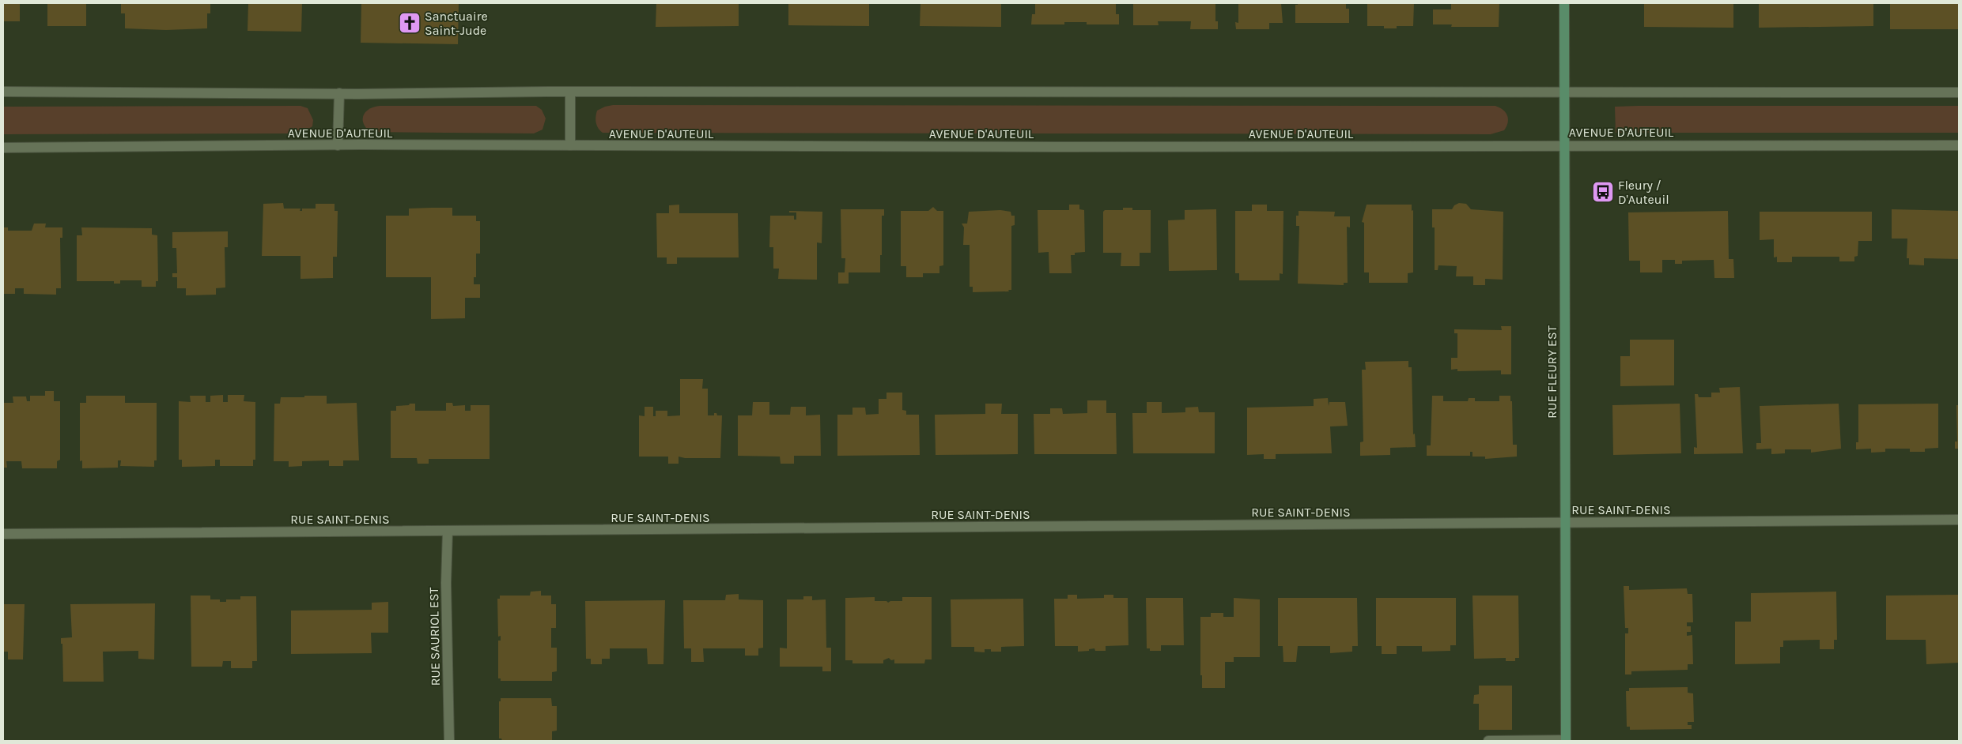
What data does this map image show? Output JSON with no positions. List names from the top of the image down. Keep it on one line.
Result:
{"streets":{"street":["AVENUE D'AUTEUIL","RUE FLEURY EST","RUE SAINT-DENIS","RUE SAURIOL EST"]},"crossings":[["AVENUE D'AUTEUIL","RUE FLEURY EST"],["RUE FLEURY EST","RUE SAINT-DENIS"],["RUE SAINT-DENIS","RUE SAURIOL EST"]],"places":{"church":["Sanctuaire Saint-Jude"],"bus stop":["Fleury / D'Auteuil"]}}
